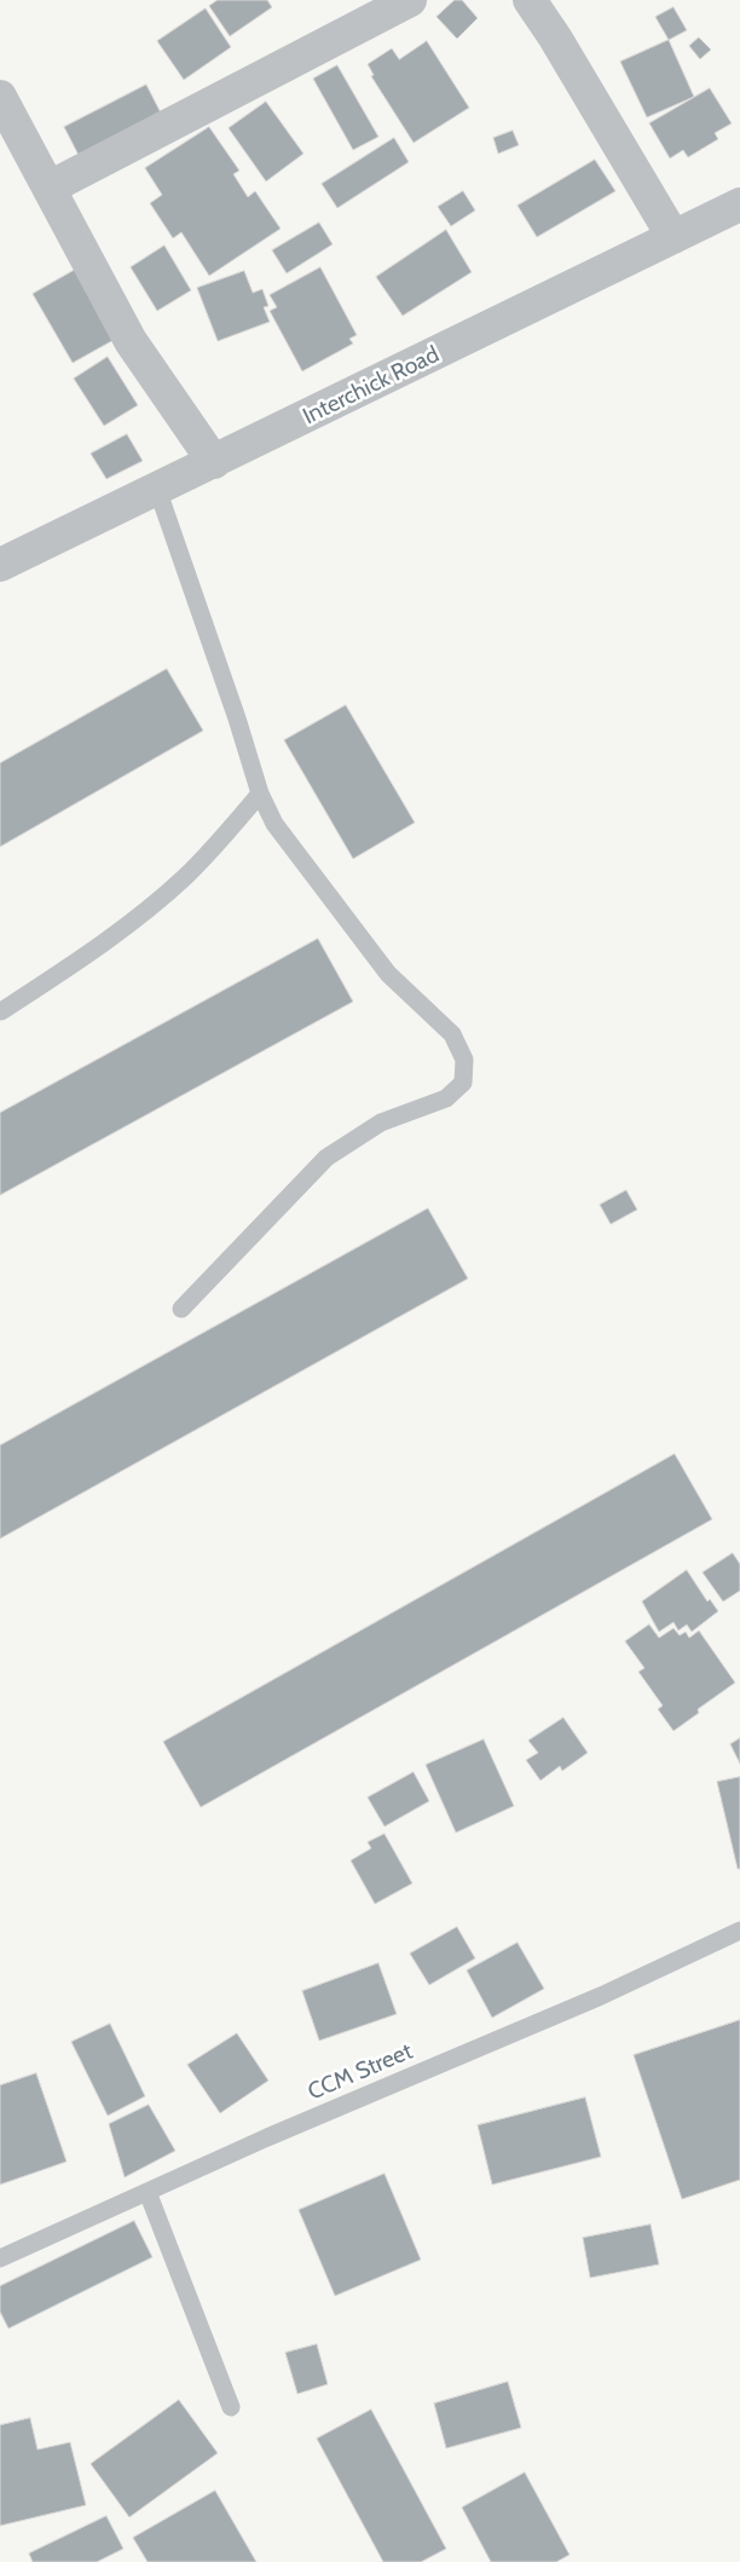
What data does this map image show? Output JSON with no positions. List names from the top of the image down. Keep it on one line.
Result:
{"streets":{"street":["Interchick Road"],"lane":["CCM Street"]}}
